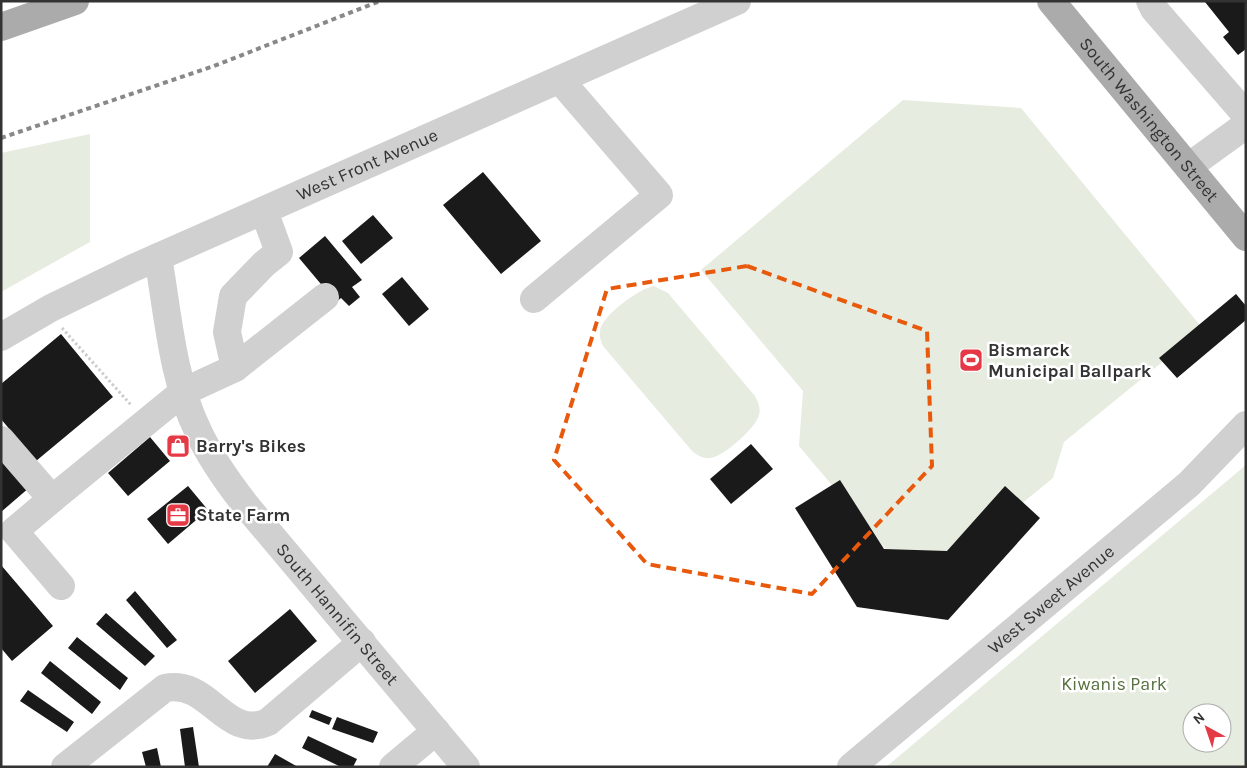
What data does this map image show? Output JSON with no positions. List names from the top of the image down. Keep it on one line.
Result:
{"streets":{"main road":["South Washington Street"],"street":["West Front Avenue","West Sweet Avenue","South Hannifin Street"]},"crossings":[["West Front Avenue","South Hannifin Street"]],"parks":["Kiwanis Park"],"places":{"sports":["Bismarck Municipal Ballpark"],"shop":["Barry's Bikes"],"office":["State Farm"]},"north":"top left"}
